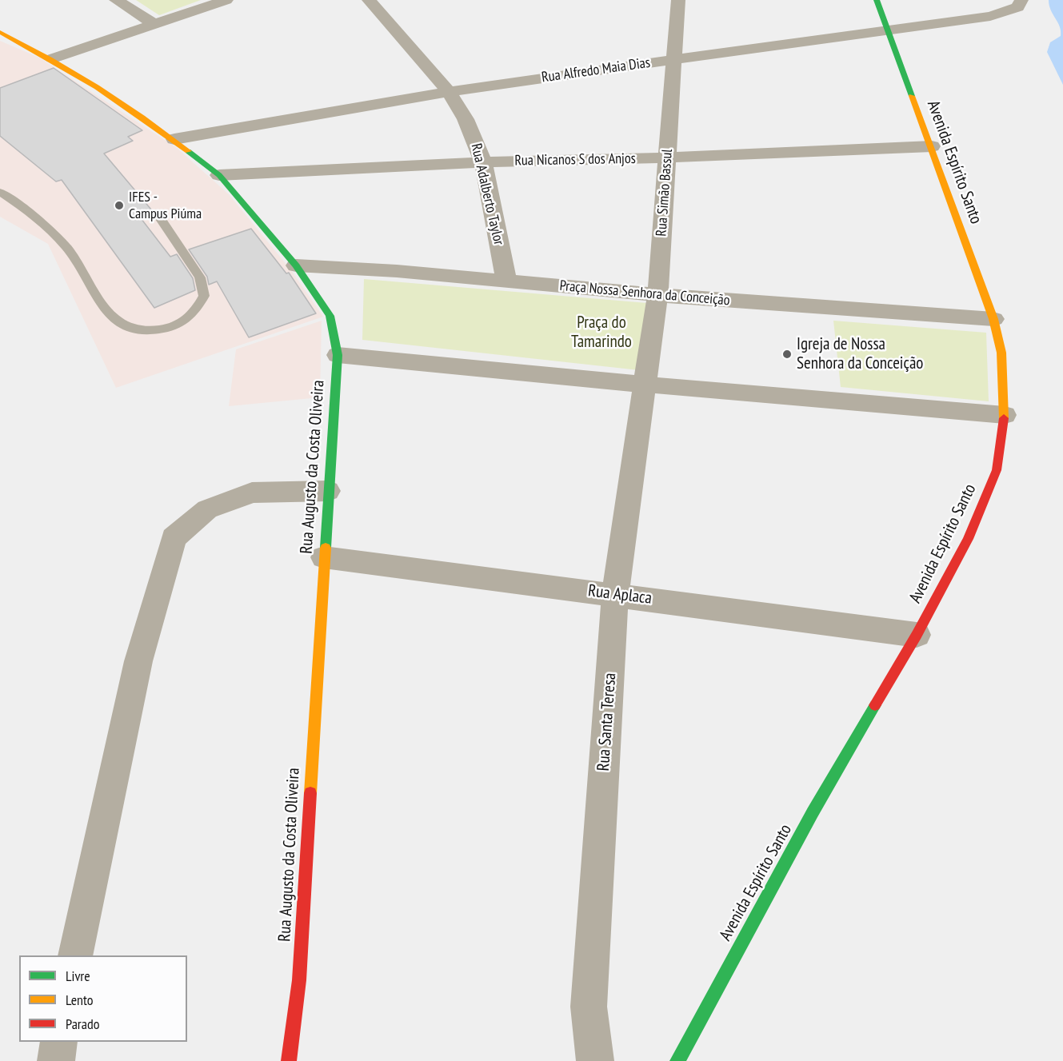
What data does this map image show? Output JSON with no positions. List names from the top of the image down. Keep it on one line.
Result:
{"streets":{"street":["Rua Alfredo Maia Dias","Rua Nicanos S dos Anjos","Avenida Espírito Santo","Rua Simão Bassul","Rua Adalberto Taylor","Praça Nossa Senhora da Conceição","Rua Augusto da Costa Oliveira","Rua Aplaca","Rua Santa Teresa"]},"crossings":[["Rua Alfredo Maia Dias","Avenida Espírito Santo"],["Rua Alfredo Maia Dias","Rua Simão Bassul"],["Rua Alfredo Maia Dias","Rua Adalberto Taylor"],["Rua Alfredo Maia Dias","Rua Augusto da Costa Oliveira"],["Rua Nicanos S dos Anjos","Avenida Espírito Santo"],["Rua Nicanos S dos Anjos","Rua Simão Bassul"],["Rua Nicanos S dos Anjos","Rua Adalberto Taylor"],["Rua Nicanos S dos Anjos","Rua Augusto da Costa Oliveira"],["Avenida Espírito Santo","Praça Nossa Senhora da Conceição"],["Avenida Espírito Santo","Rua Aplaca"],["Rua Simão Bassul","Praça Nossa Senhora da Conceição"],["Rua Simão Bassul","Rua Santa Teresa"],["Rua Adalberto Taylor","Praça Nossa Senhora da Conceição"],["Praça Nossa Senhora da Conceição","Rua Augusto da Costa Oliveira"],["Rua Augusto da Costa Oliveira","Rua Aplaca"],["Rua Aplaca","Rua Santa Teresa"]],"parks":["Praça do Tamarindo"],"places":["IFES - Campus Piúma","Igreja de Nossa Senhora da Conceição"],"legend":["Livre","Lento","Parado"]}
